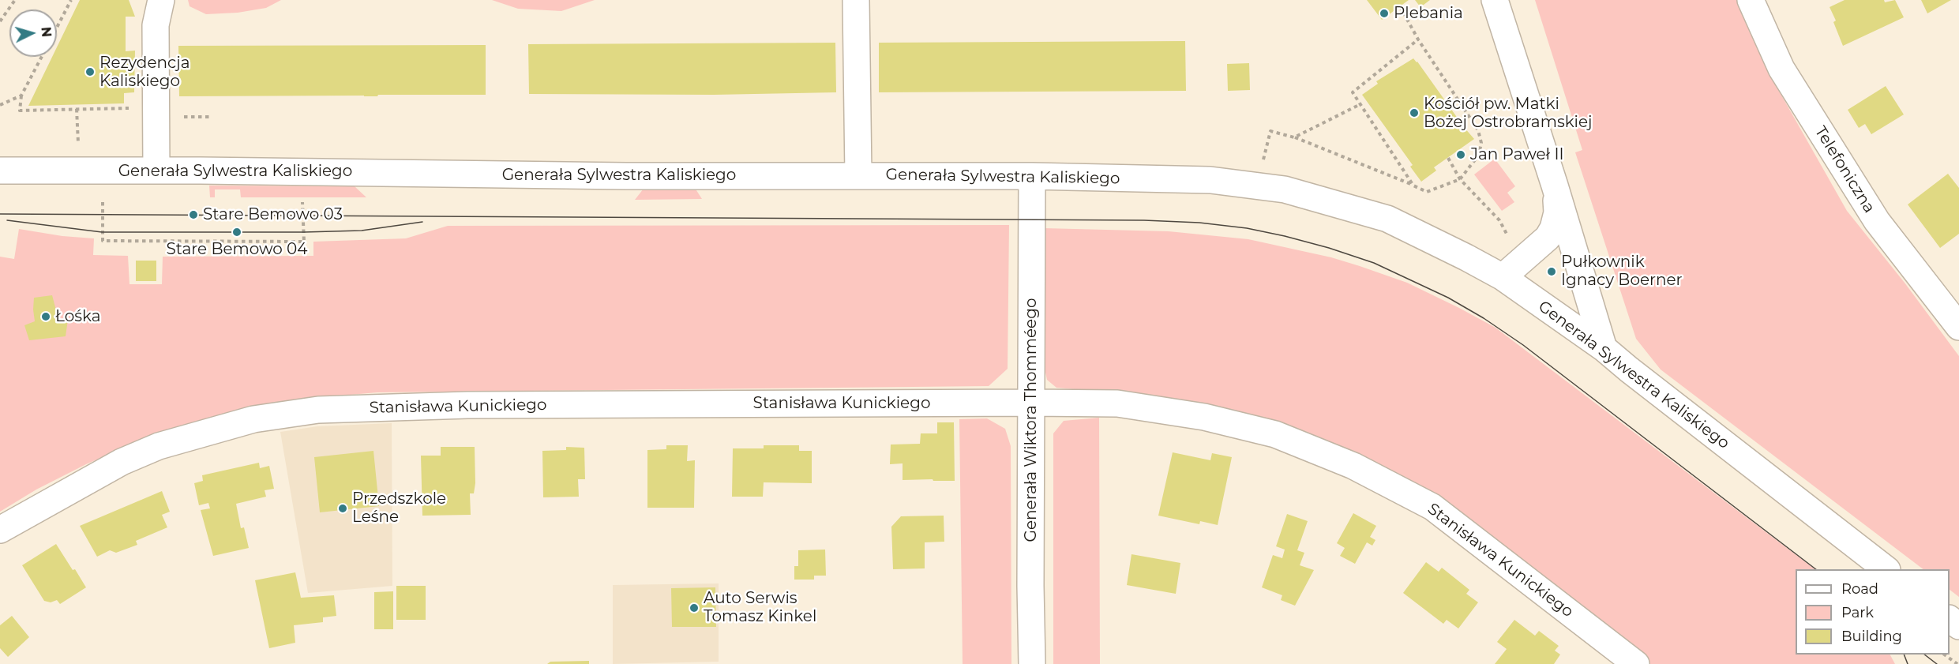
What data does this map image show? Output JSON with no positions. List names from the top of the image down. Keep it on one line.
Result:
{"streets":{"street":["Telefoniczna","Generała Sylwestra Kaliskiego","Stanisława Kunickiego","Generała Wiktora Thomméego"]},"crossings":[["Generała Sylwestra Kaliskiego","Generała Wiktora Thomméego"],["Stanisława Kunickiego","Generała Wiktora Thomméego"]],"places":["Plebania","Rezydencja Kaliskiego","Kościół pw. Matki Bożej Ostrobramskiej","Jan Paweł II","Stare Bemowo 03","Stare Bemowo 04","Pułkownik Ignacy Boerner","Łośka","Przedszkole Leśne","Auto Serwis Tomasz Kinkel"],"legend":["Road","Park","Building"],"north":"right"}
